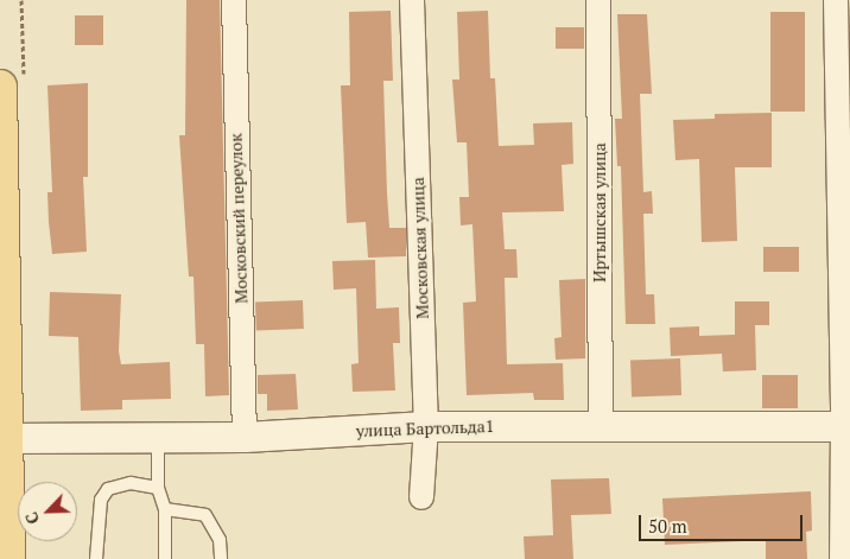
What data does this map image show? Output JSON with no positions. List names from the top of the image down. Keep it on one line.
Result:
{"streets":{"street":["Иртышская улица","Московский переулок","Московская улица","улица Бартольда1"]},"crossings":[["Иртышская улица","улица Бартольда1"],["Московский переулок","улица Бартольда1"],["Московская улица","улица Бартольда1"]],"scale_bar":"50 m","north":"bottom left"}
